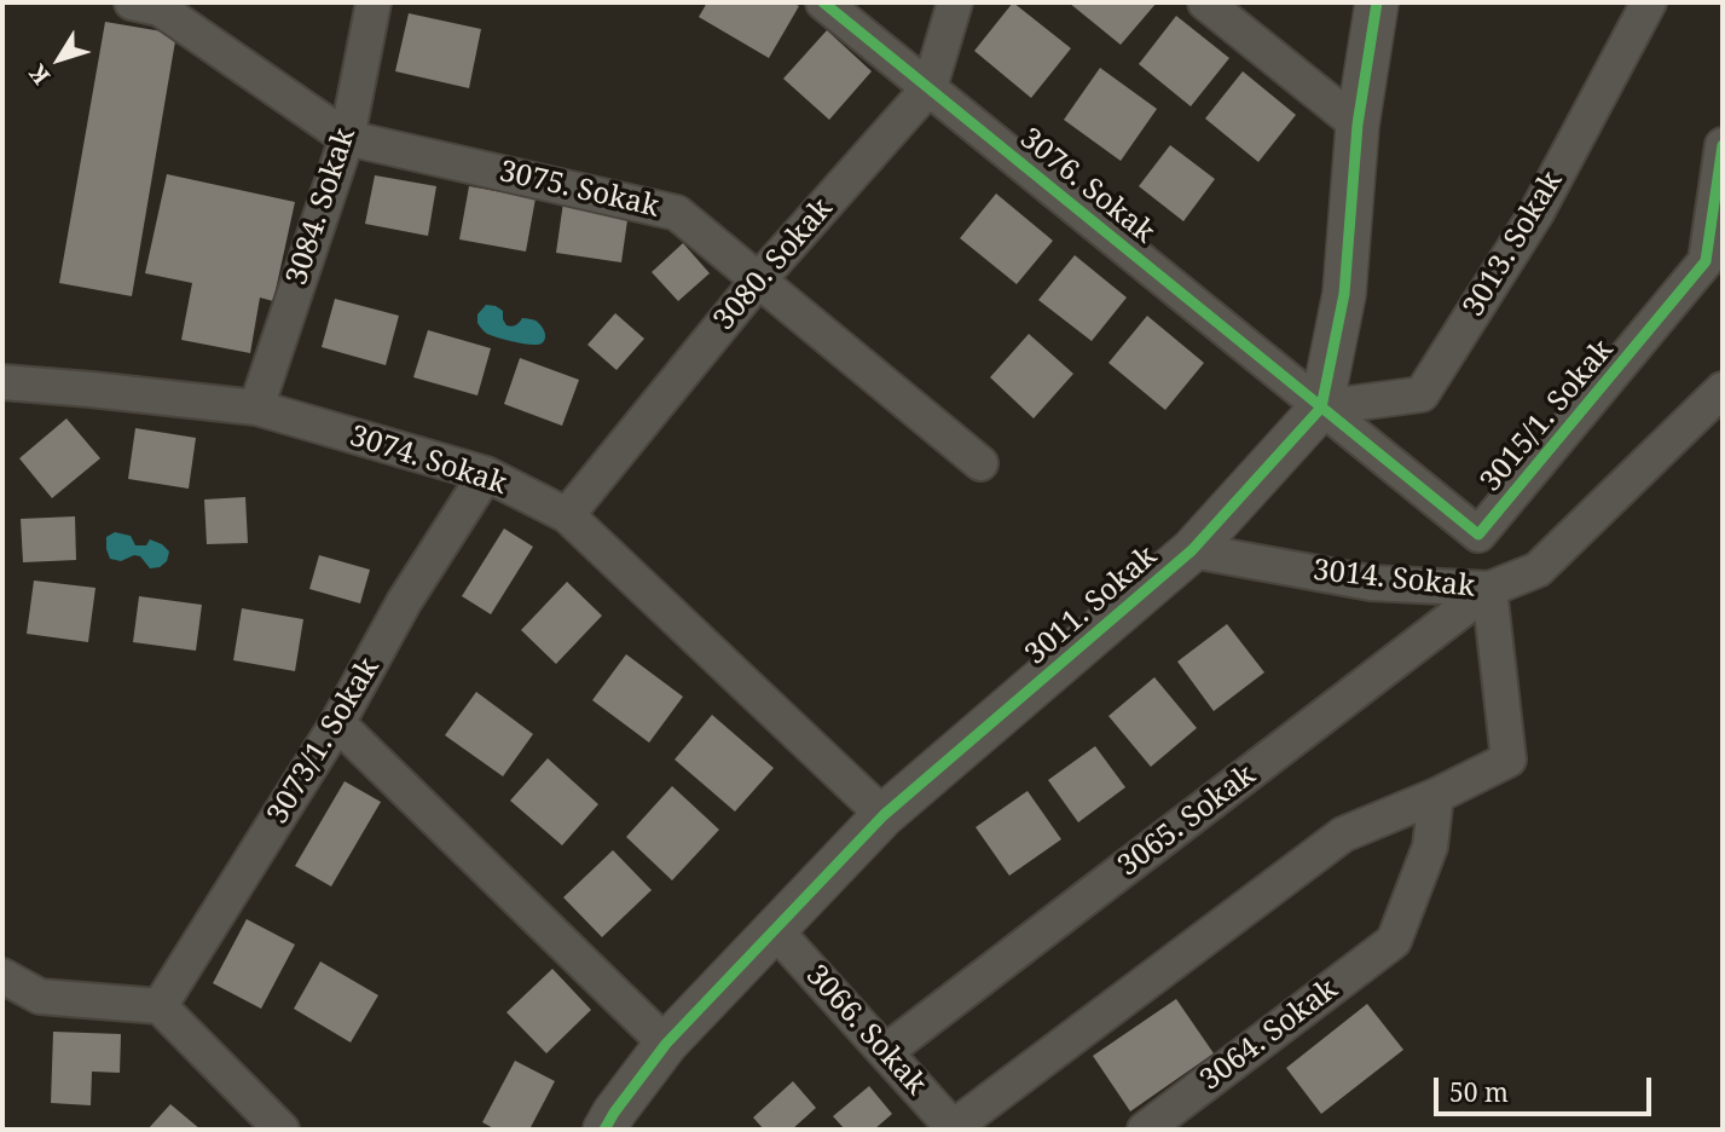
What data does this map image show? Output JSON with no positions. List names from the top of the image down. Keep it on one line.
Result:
{"streets":{"street":["3076. Sokak","3075. Sokak","3084. Sokak","3013. Sokak","3080. Sokak","3015/1. Sokak","3074. Sokak","3014. Sokak","3011. Sokak","3073/1. Sokak","3065. Sokak","3066. Sokak","3064. Sokak"]},"crossings":[["3076. Sokak","3013. Sokak"],["3076. Sokak","3080. Sokak"],["3076. Sokak","3015/1. Sokak"],["3076. Sokak","3011. Sokak"],["3075. Sokak","3084. Sokak"],["3075. Sokak","3080. Sokak"],["3084. Sokak","3074. Sokak"],["3013. Sokak","3015/1. Sokak"],["3013. Sokak","3011. Sokak"],["3080. Sokak","3074. Sokak"],["3015/1. Sokak","3011. Sokak"],["3074. Sokak","3011. Sokak"],["3074. Sokak","3073/1. Sokak"],["3014. Sokak","3011. Sokak"],["3014. Sokak","3065. Sokak"],["3011. Sokak","3066. Sokak"],["3065. Sokak","3066. Sokak"]],"scale_bar":"50 m","north":"bottom left"}
